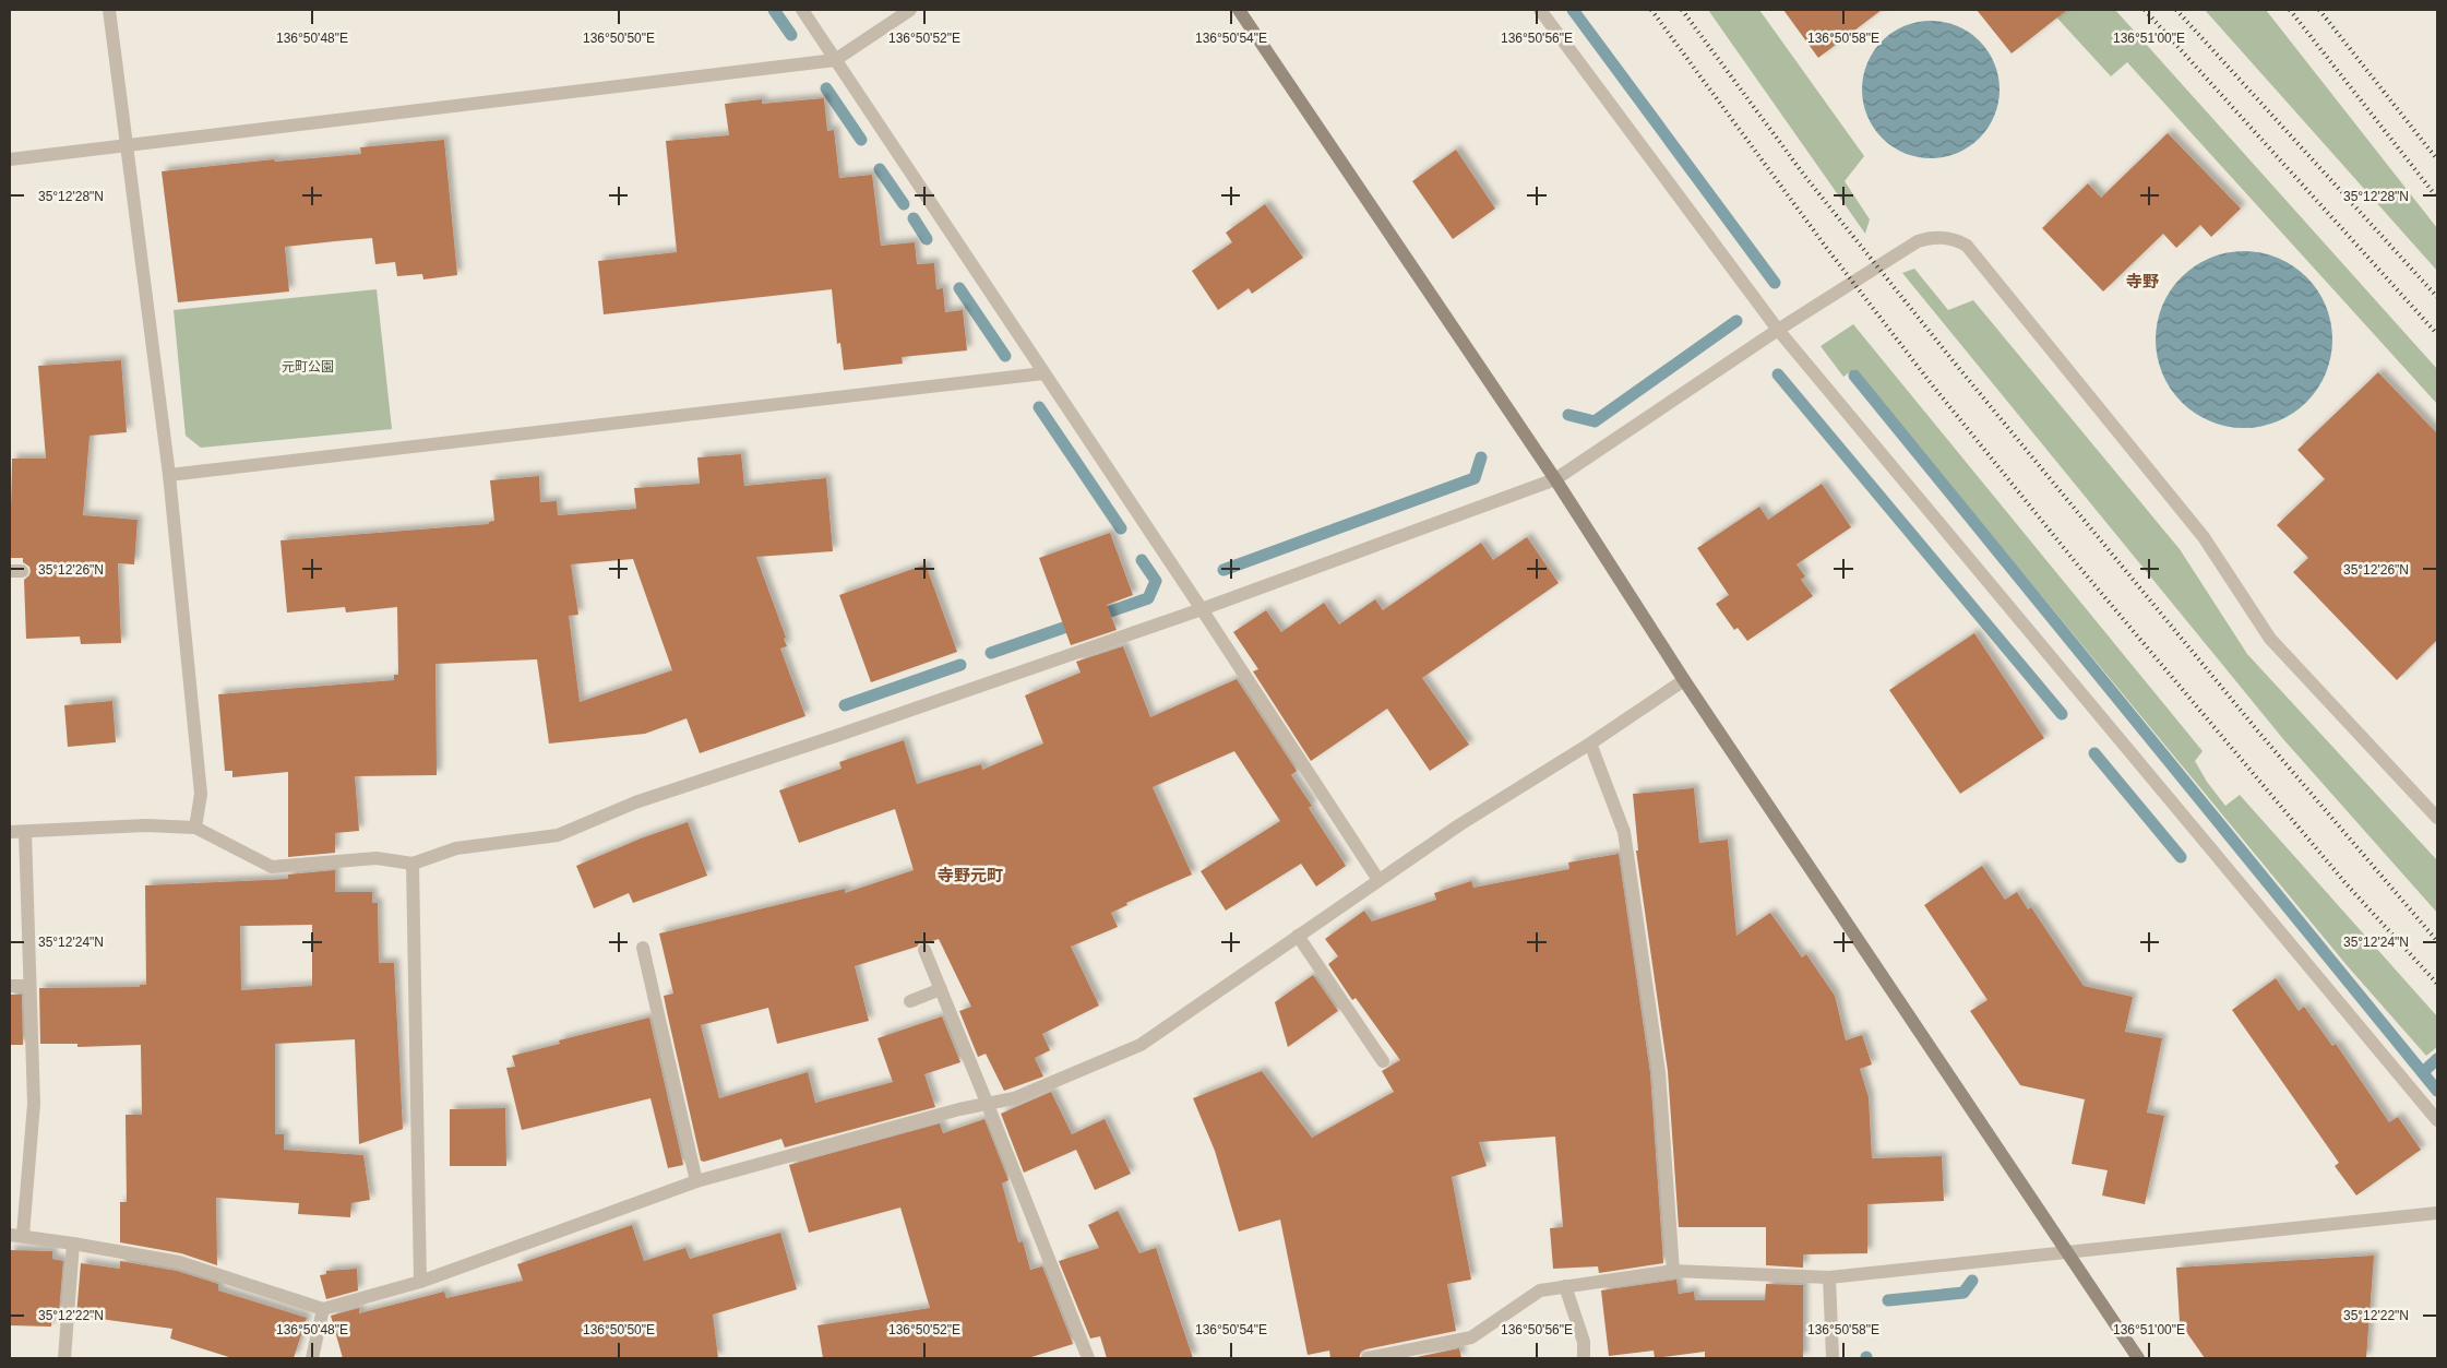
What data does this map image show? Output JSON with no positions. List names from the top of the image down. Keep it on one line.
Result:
{"districts":["寺野","寺野元町"],"parks":["元町公園"],"coordinates":["136°50'48\"E","136°50'50\"E","136°50'52\"E","136°50'54\"E","136°50'56\"E","136°50'58\"E","136°51'00\"E","35°12'28\"N","35°12'26\"N","35°12'24\"N","35°12'22\"N"]}
